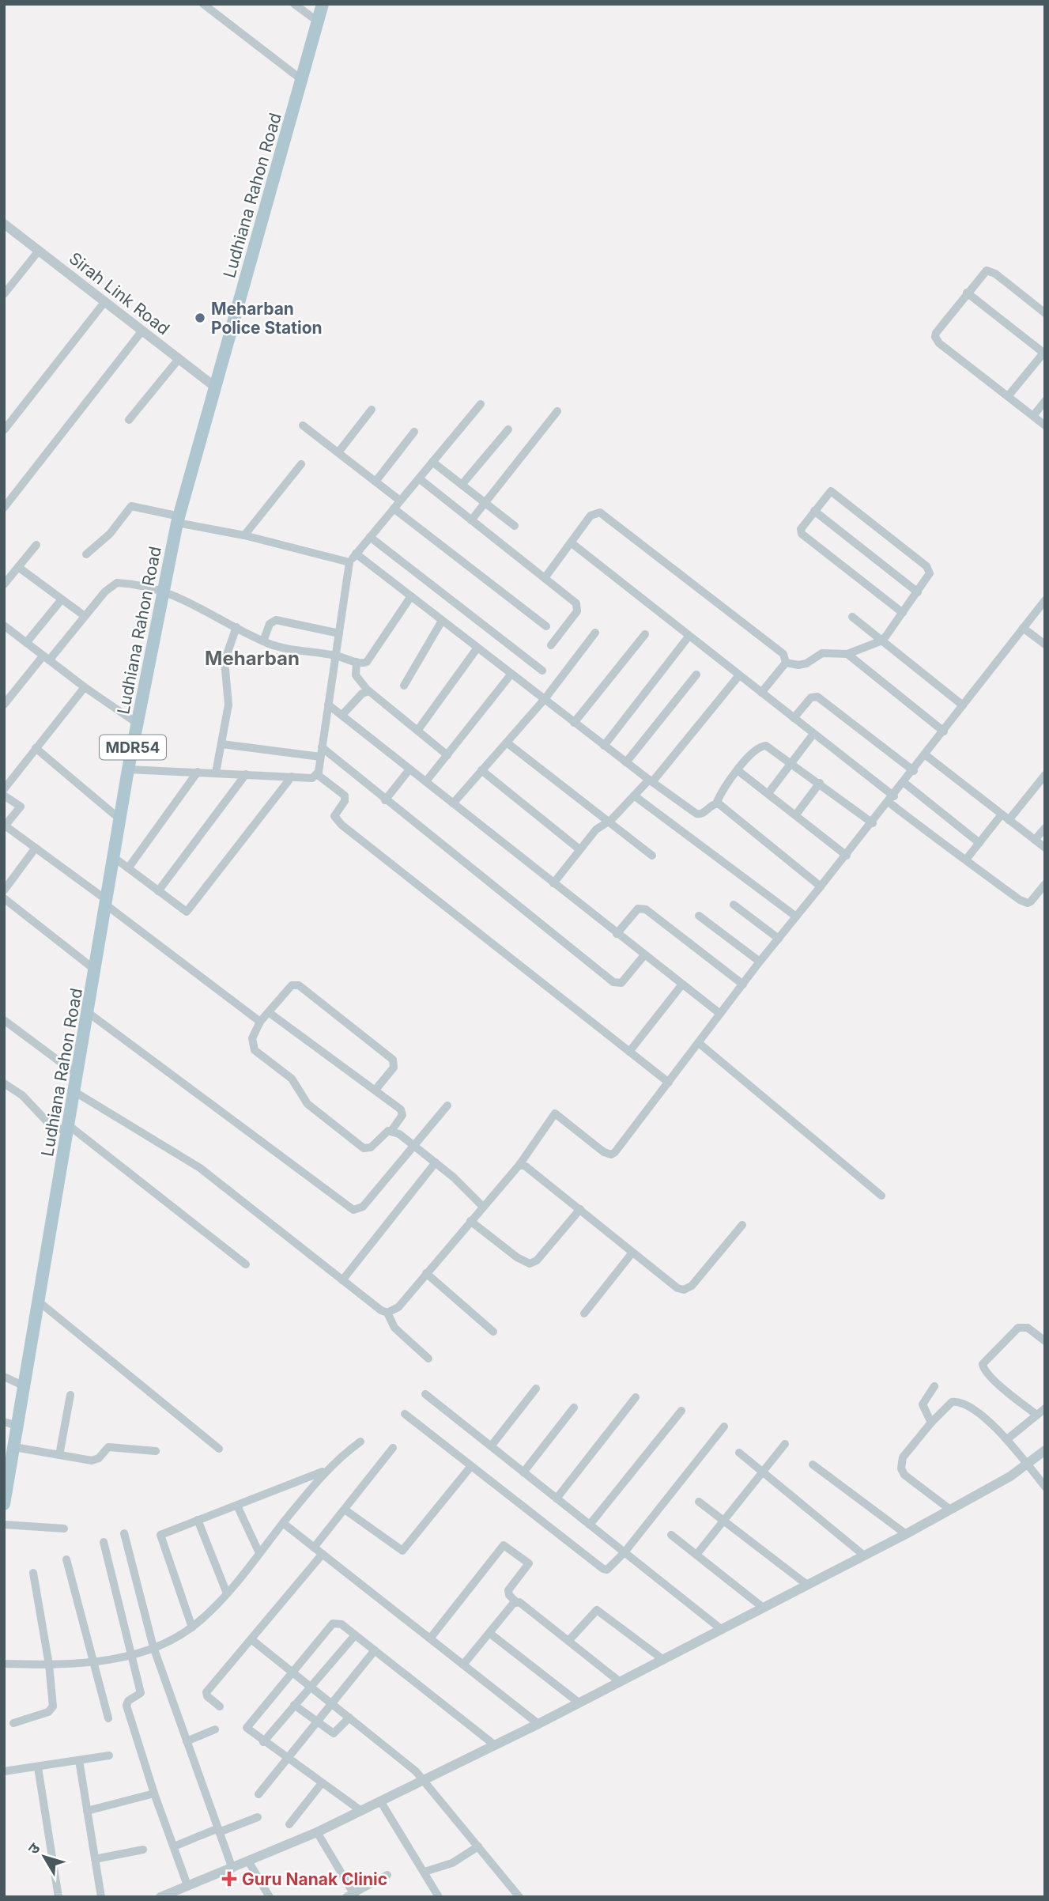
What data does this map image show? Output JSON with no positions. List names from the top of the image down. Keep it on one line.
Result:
{"streets":{"main road":["Ludhiana Rahon Road","MDR54"],"street":["Sirah Link Road"]},"crossings":[["Ludhiana Rahon Road","Sirah Link Road"]],"districts":["Meharban"],"places":{"other":["Meharban Police Station"],"health":["Guru Nanak Clinic"]},"north":"top left"}
